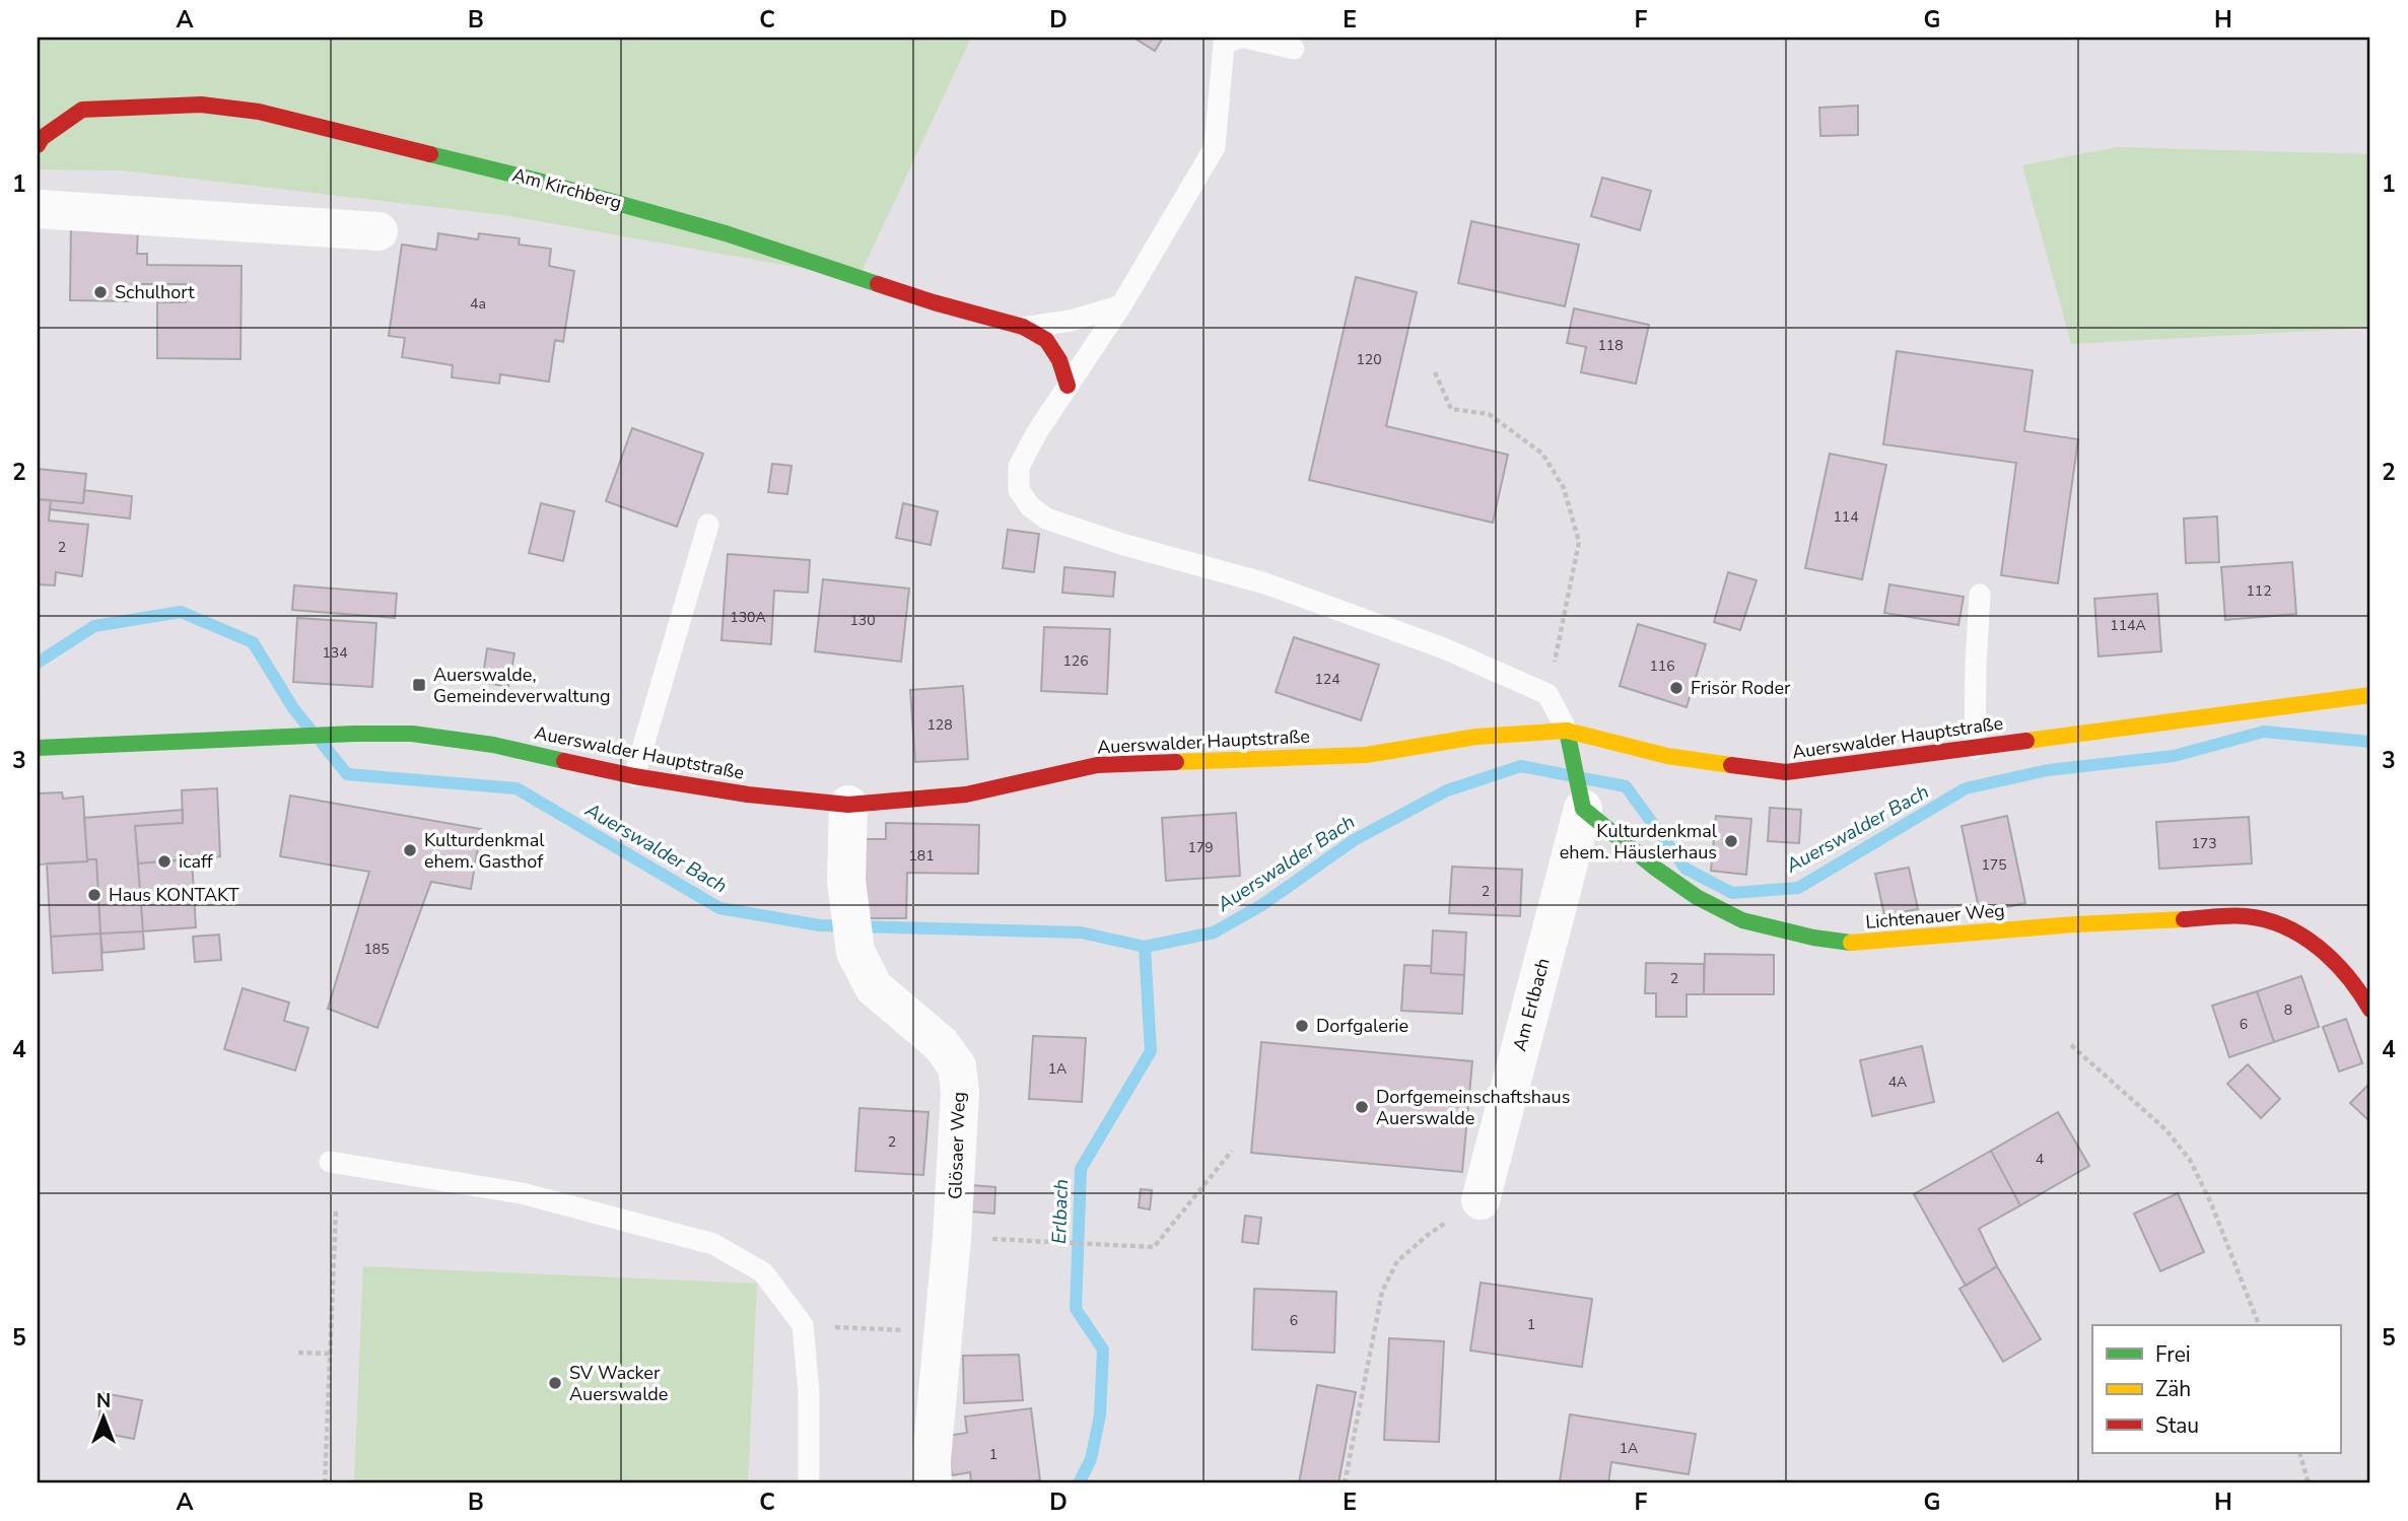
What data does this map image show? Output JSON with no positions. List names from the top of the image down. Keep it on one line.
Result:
{"streets":{"main road":["Am Kirchberg","Auerswalder Hauptstraße","Lichtenauer Weg"],"street":["Am Erlbach","Glösaer Weg"]},"crossings":[["Auerswalder Hauptstraße","Glösaer Weg"],["Lichtenauer Weg","Am Erlbach"]],"water":["Auerswalder Bach","Erlbach"],"places":{"other":["Schulhort","Frisör Roder","Kulturdenkmal ehem. Häuslerhaus","Kulturdenkmal ehem. Gasthof","icaff","Haus KONTAKT","Dorfgalerie","Dorfgemeinschaftshaus Auerswalde","SV Wacker Auerswalde"],"transit":["Auerswalde, Gemeindeverwaltung"]},"house_numbers":["4a","118","120","114","2","112","130A","130","114A","134","126","116","124","128","173","179","181","175","2","185","2","8","6","1A","4A","2","4","6","1","1A","1"],"legend":["Frei","Zäh","Stau"],"north":"top","grid":{"columns":["A","B","C","D","E","F","G","H"],"rows":["1","2","3","4","5"]}}
